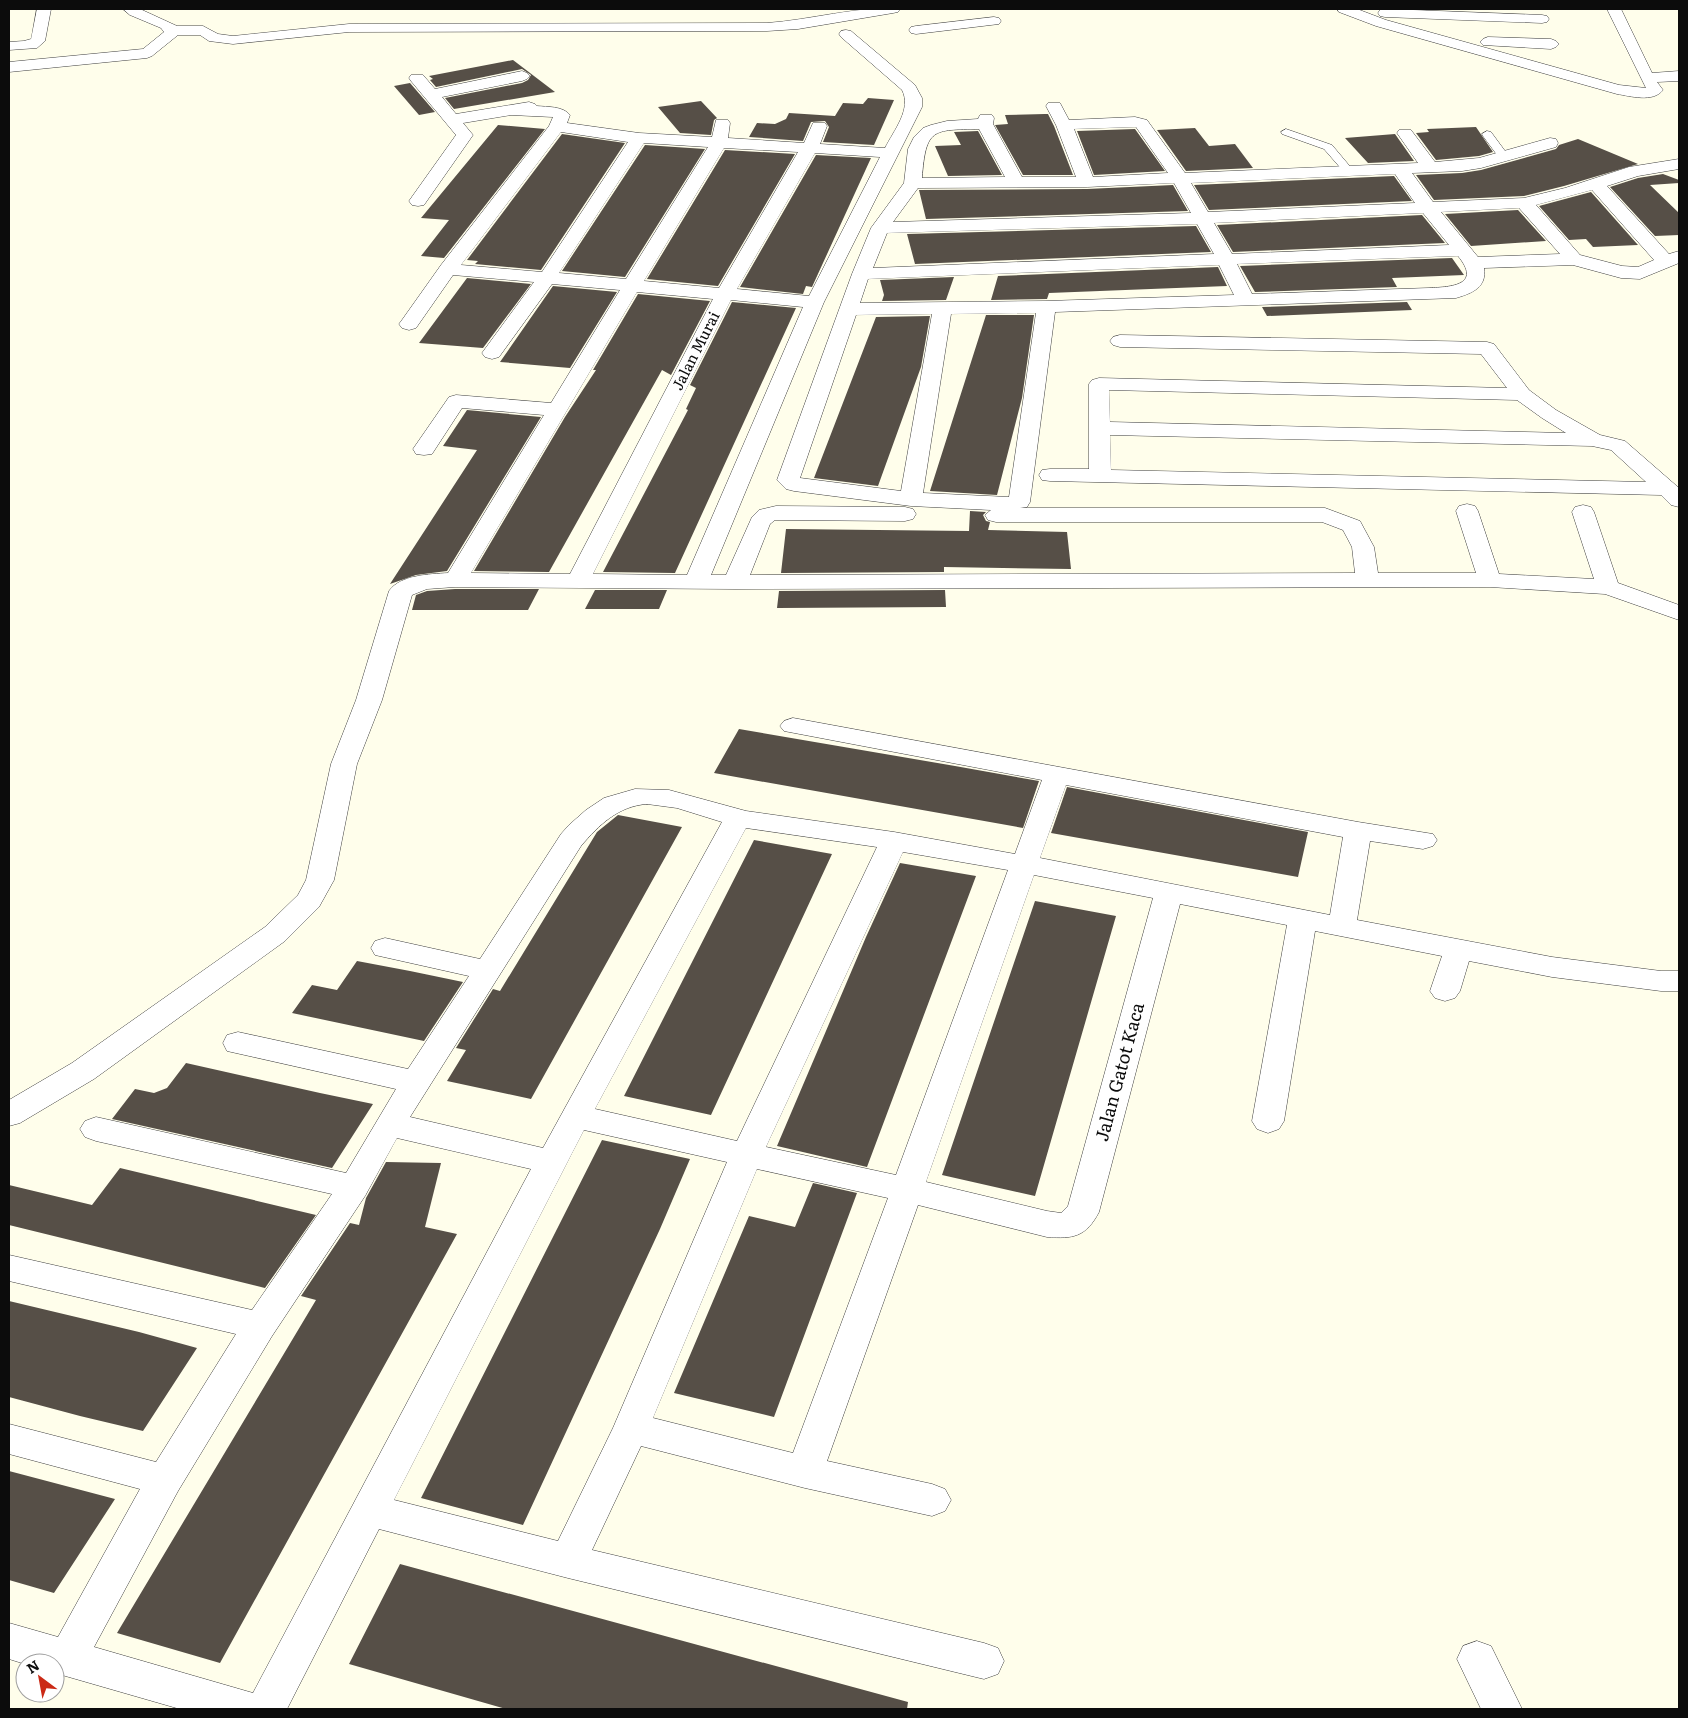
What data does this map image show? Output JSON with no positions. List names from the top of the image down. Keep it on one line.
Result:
{"streets":{"street":["Jalan Murai","Jalan Gatot Kaca"]},"north":"top left"}
